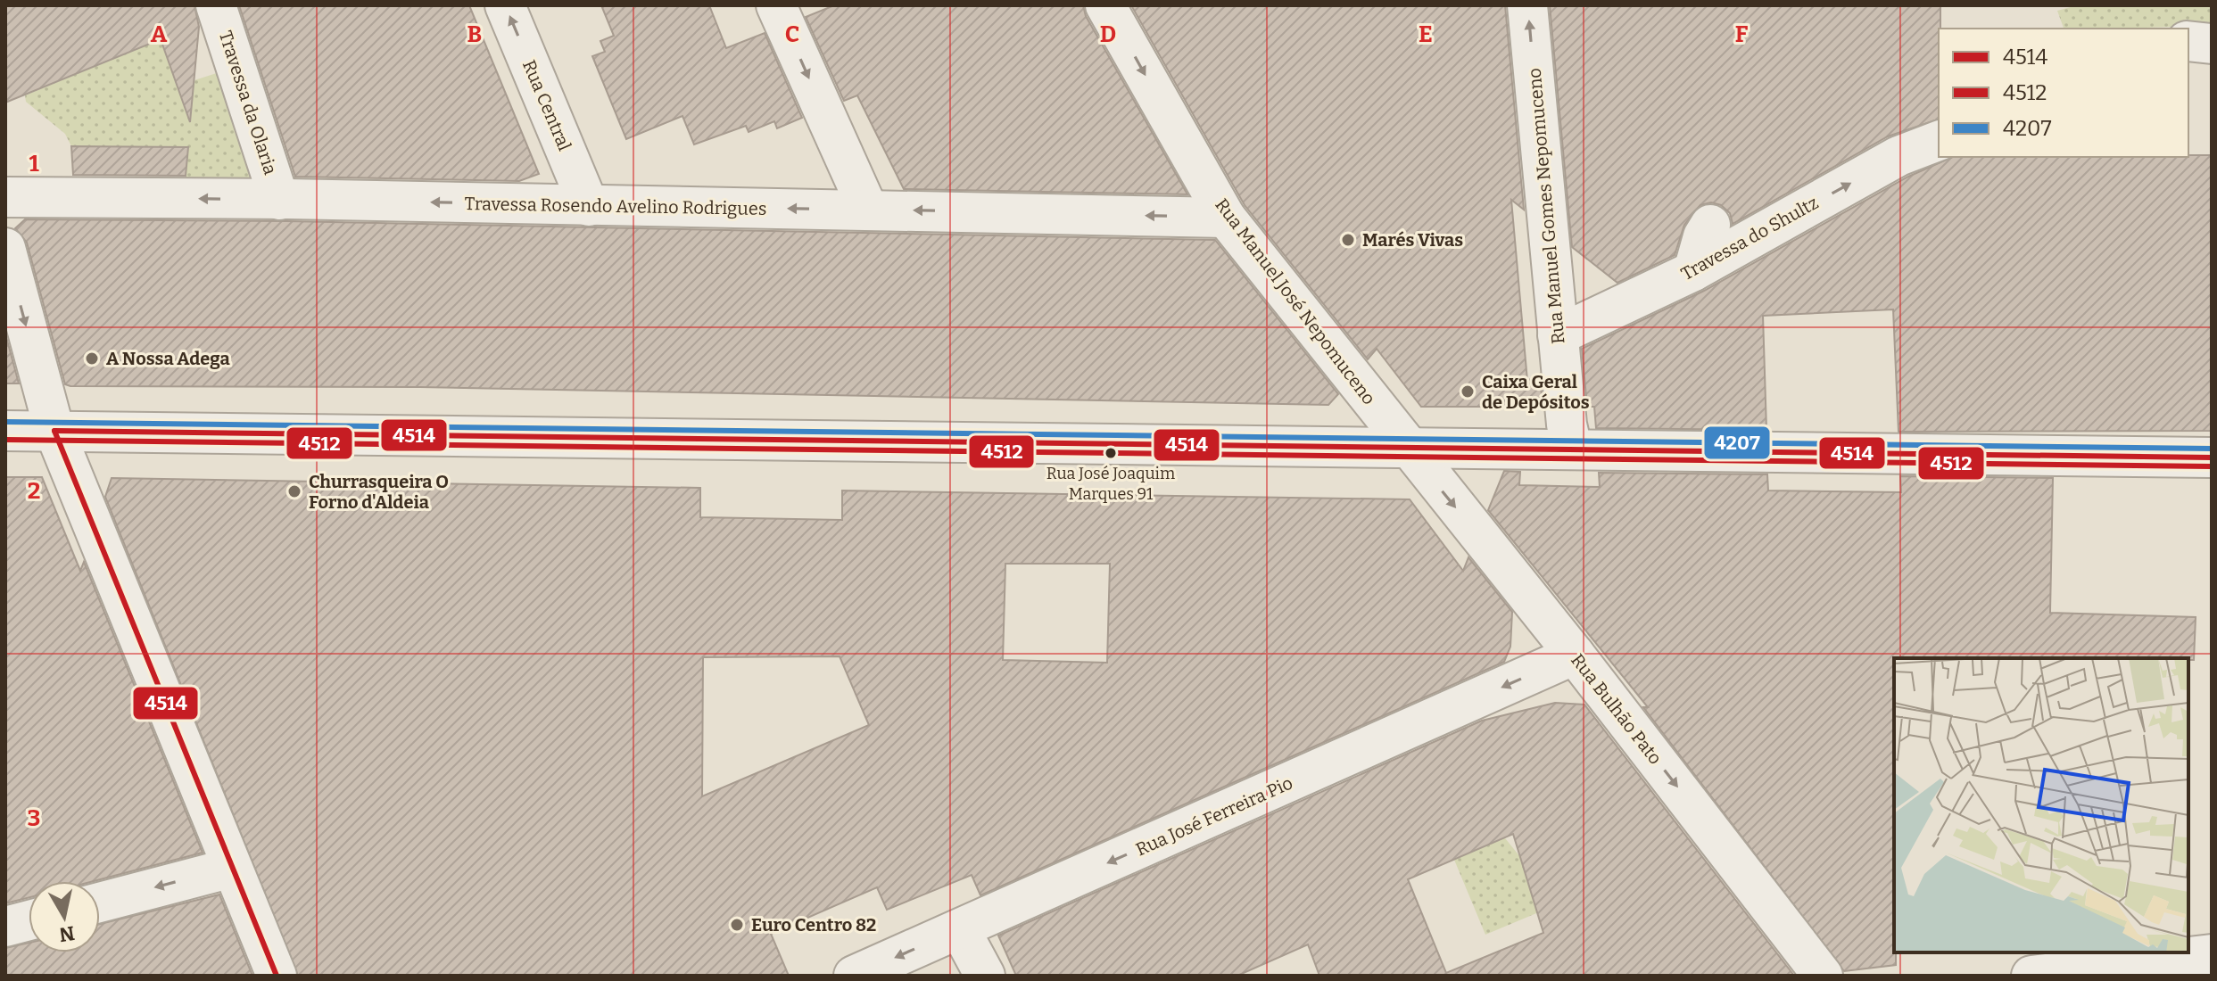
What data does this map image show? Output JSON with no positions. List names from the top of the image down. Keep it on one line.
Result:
{"streets":{"street":["Travessa da Olaria","Rua Central","Travessa Rosendo Avelino Rodrigues","Rua Manuel Gomes Nepomuceno","Travessa do Shultz","Rua Manuel José Nepomuceno","Rua Bulhão Pato","Rua José Ferreira Pio"]},"crossings":[["Travessa da Olaria","Travessa Rosendo Avelino Rodrigues"],["Rua Central","Travessa Rosendo Avelino Rodrigues"],["Travessa Rosendo Avelino Rodrigues","Rua Manuel José Nepomuceno"],["Rua Manuel Gomes Nepomuceno","Travessa do Shultz"],["Rua Manuel José Nepomuceno","Rua Bulhão Pato"],["Rua Bulhão Pato","Rua José Ferreira Pio"]],"one_way":["Rua Manuel Gomes Nepomuceno","Travessa do Shultz","Rua Manuel José Nepomuceno","Rua Bulhão Pato"],"places":["Marés Vivas","A Nossa Adega","Caixa Geral de Depósitos","Rua José Joaquim Marques 91","Churrasqueira O Forno d'Aldeia","Euro Centro 82"],"lines":["transit line 4207","transit line 4514","transit line 4512"],"legend":["4514","4512","4207"],"north":"bottom","grid":{"columns":["A","B","C","D","E","F"],"rows":["1","2","3"]}}
